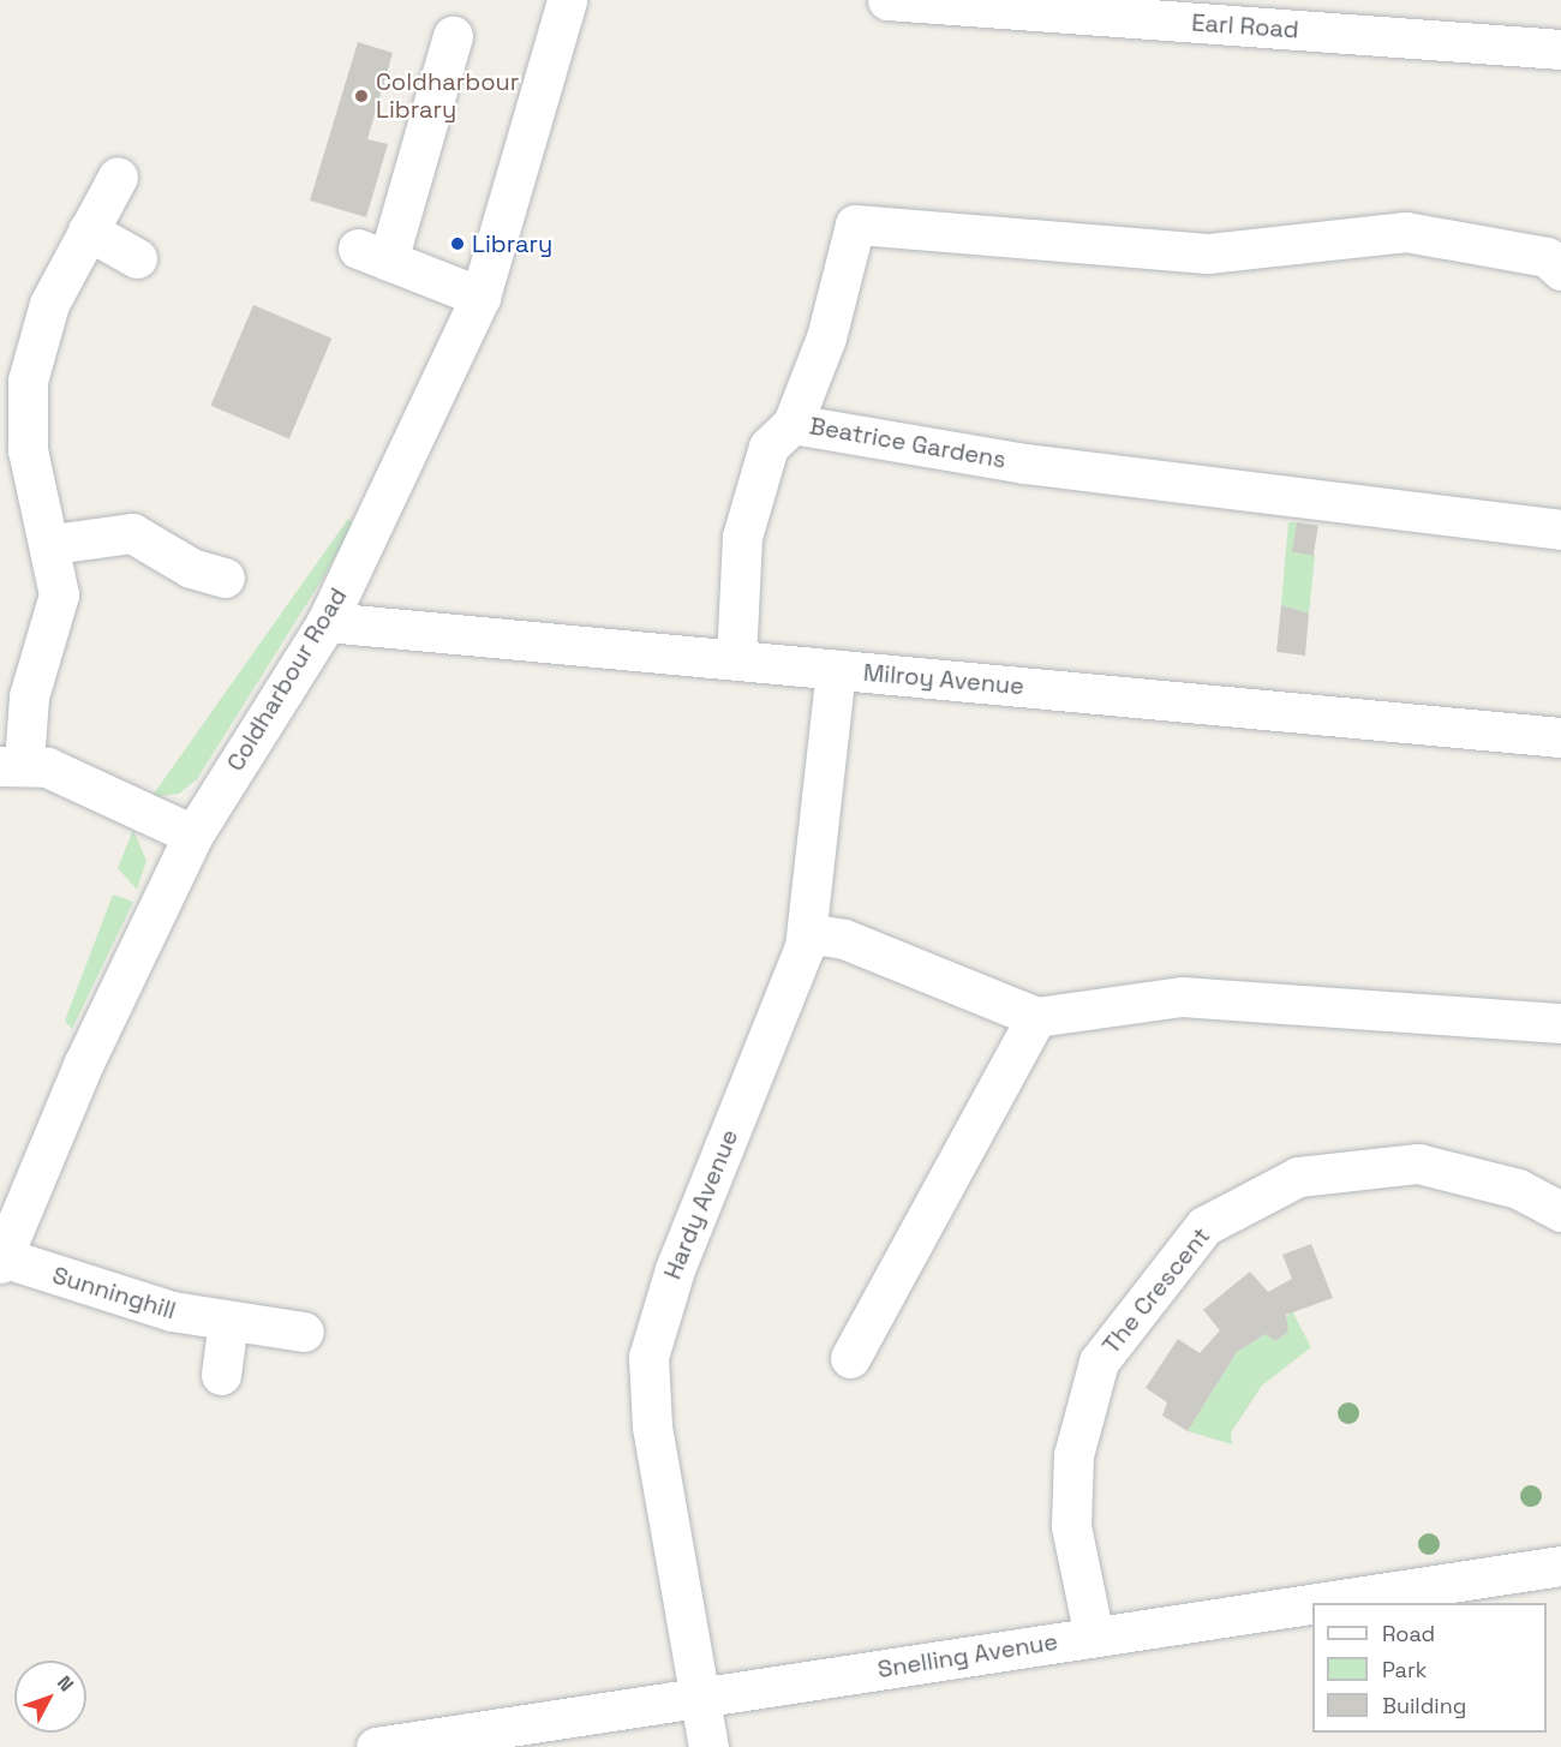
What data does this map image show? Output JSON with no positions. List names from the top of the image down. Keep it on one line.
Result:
{"streets":{"street":["Earl Road","Beatrice Gardens","Coldharbour Road","Milroy Avenue","Hardy Avenue","The Crescent","Sunninghill","Snelling Avenue"]},"crossings":[["Coldharbour Road","Milroy Avenue"],["Coldharbour Road","Sunninghill"],["Milroy Avenue","Hardy Avenue"],["Hardy Avenue","Snelling Avenue"],["The Crescent","Snelling Avenue"]],"places":["Coldharbour Library","Library"],"legend":["Road","Park","Building"],"north":"top right"}
